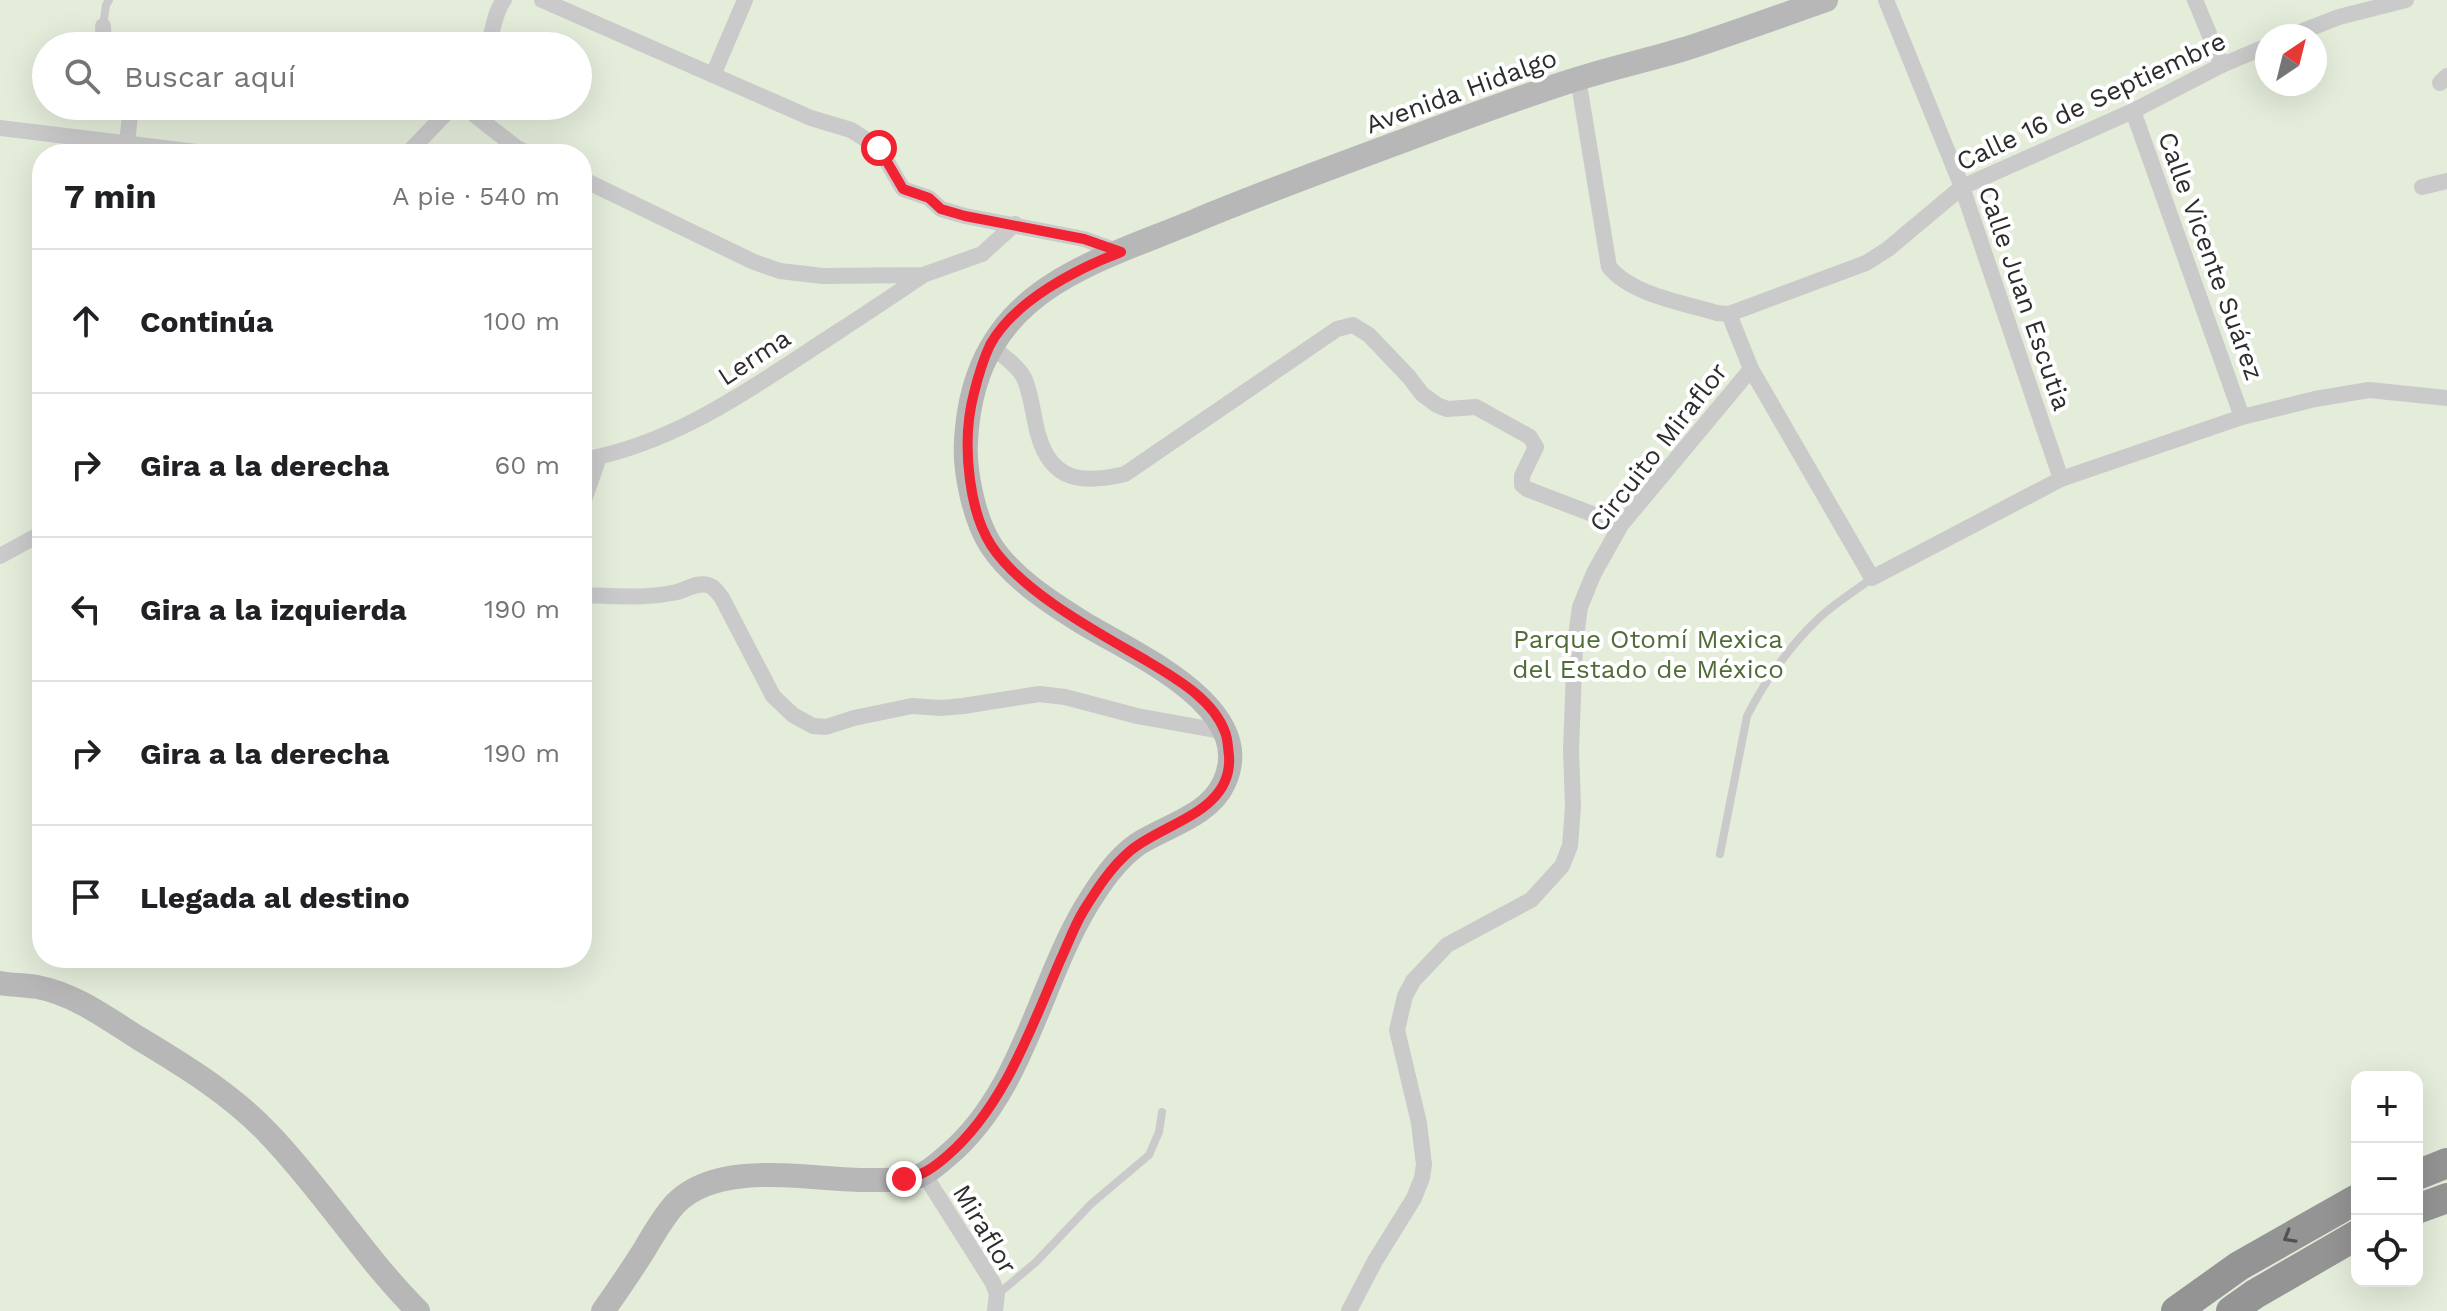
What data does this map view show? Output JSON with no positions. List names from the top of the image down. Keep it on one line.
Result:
{"streets":{"main road":["Avenida Hidalgo"],"street":["Calle 16 de Septiembre","Calle Vicente Suárez","Calle Juan Escutia","Lerma","Circuito Miraflor","Miraflor"]},"crossings":[["Calle 16 de Septiembre","Calle Vicente Suárez"],["Calle 16 de Septiembre","Calle Juan Escutia"]],"parks":["Parque Otomí Mexica del Estado de México"],"north":"top right","page":{"search":"Buscar aquí","heading":["7 min","A pie · 540 m"],"list":[["Continúa","100 m"],["Gira a la derecha","60 m"],["Gira a la izquierda","190 m"],["Gira a la derecha","190 m"],"Llegada al destino"],"map_buttons":["+","−"]}}
